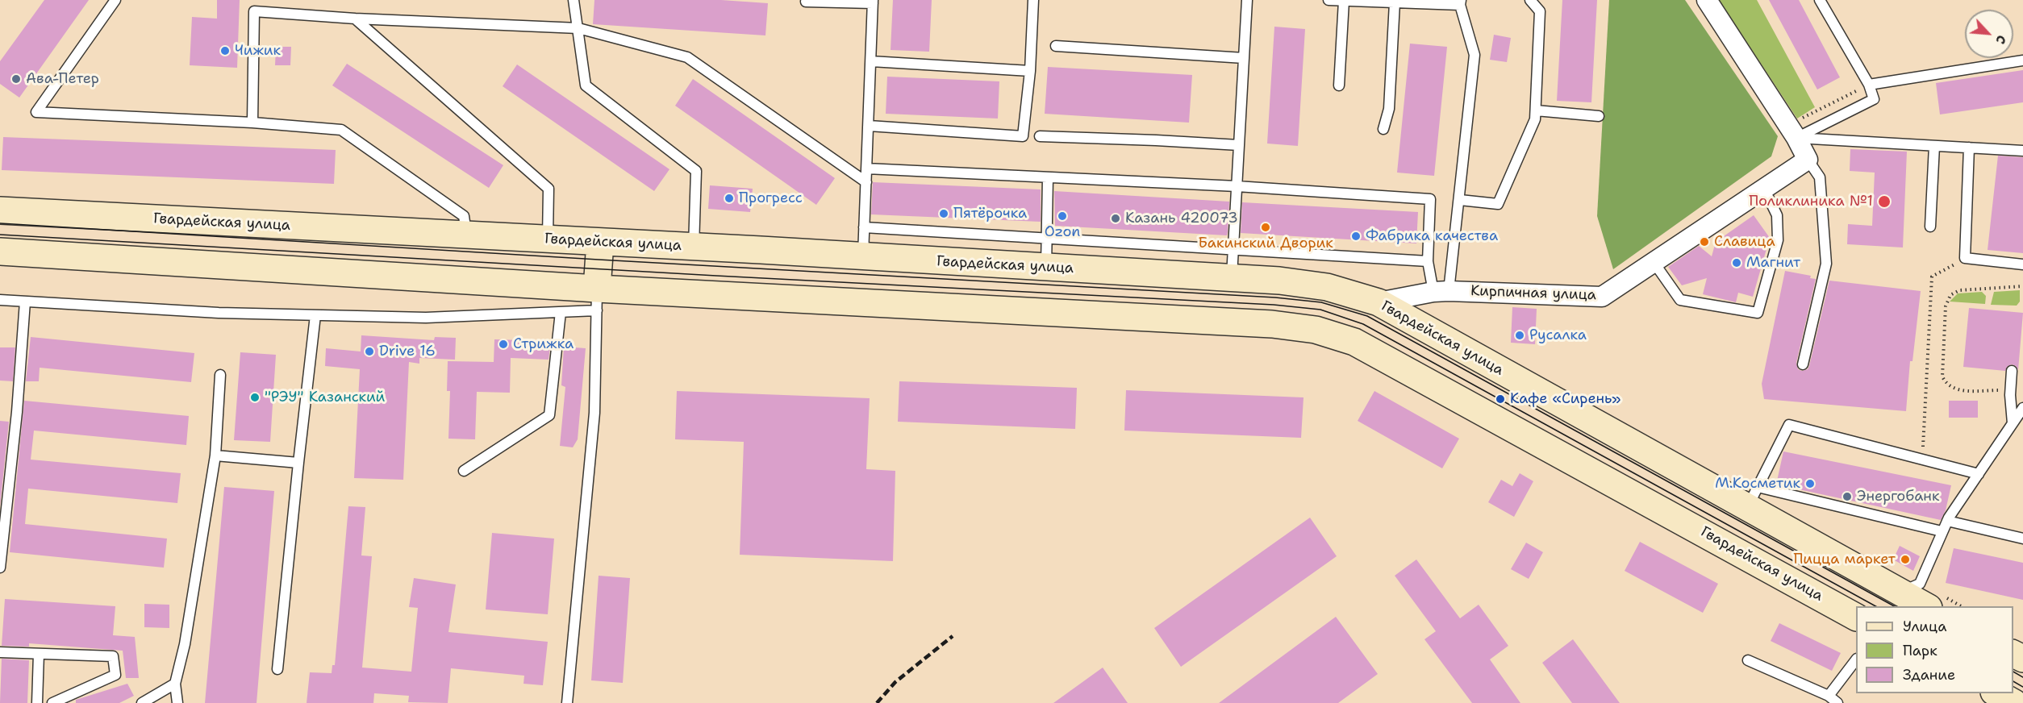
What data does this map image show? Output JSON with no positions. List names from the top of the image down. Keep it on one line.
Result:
{"streets":{"main road":["Гвардейская улица"],"street":["Кирпичная улица"]},"crossings":[["Гвардейская улица","Кирпичная улица"]],"places":["Чижик","Ава-Петер","Прогресс","Поликлиника №1","Пятёрочка","Ozon","Казань 420073","Бакинский Дворик","Фабрика качества","Славица","Магнит","Русалка","Стрижка","Drive 16","\"РЭУ\" Казанский","Кафе «Сирень»","М.Косметик","Энергобанк","Пицца маркет"],"legend":["Улица","Парк","Здание"],"north":"bottom right"}
